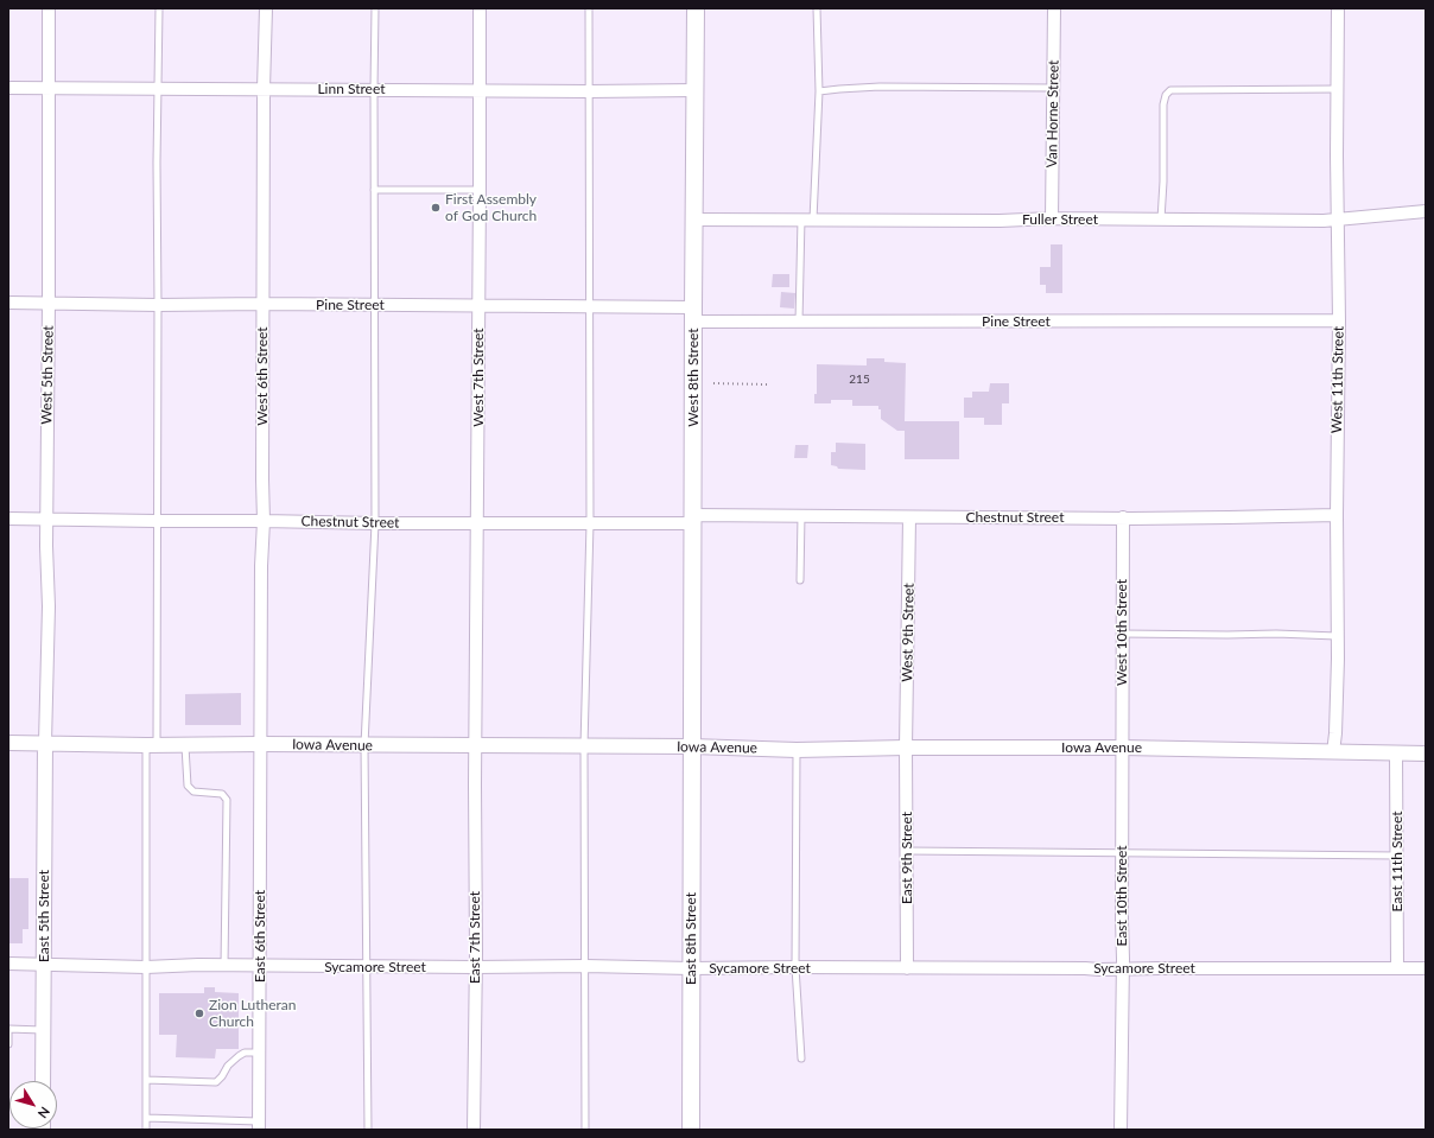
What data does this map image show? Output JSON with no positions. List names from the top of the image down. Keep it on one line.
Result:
{"streets":{"main road":["West 8th Street","East 8th Street"],"street":["Linn Street","Van Horne Street","Fuller Street","Pine Street","West 5th Street","West 6th Street","West 7th Street","West 11th Street","Chestnut Street","West 9th Street","West 10th Street","Iowa Avenue","East 9th Street","East 11th Street","East 10th Street","East 5th Street","East 6th Street","East 7th Street","Sycamore Street"]},"crossings":[["Linn Street","West 5th Street"],["Linn Street","West 6th Street"],["Linn Street","West 7th Street"],["Linn Street","West 8th Street"],["Van Horne Street","Fuller Street"],["Fuller Street","West 8th Street"],["Fuller Street","West 11th Street"],["Pine Street","West 5th Street"],["Pine Street","West 6th Street"],["Pine Street","West 7th Street"],["Pine Street","West 8th Street"],["Pine Street","West 11th Street"],["West 5th Street","Chestnut Street"],["West 5th Street","Iowa Avenue"],["West 5th Street","East 5th Street"],["West 6th Street","Chestnut Street"],["West 6th Street","Iowa Avenue"],["West 6th Street","East 6th Street"],["West 7th Street","Chestnut Street"],["West 7th Street","Iowa Avenue"],["West 7th Street","East 7th Street"],["West 8th Street","Chestnut Street"],["West 8th Street","Iowa Avenue"],["West 8th Street","East 8th Street"],["West 11th Street","Chestnut Street"],["West 11th Street","Iowa Avenue"],["Chestnut Street","West 9th Street"],["Chestnut Street","West 10th Street"],["West 9th Street","Iowa Avenue"],["West 9th Street","East 9th Street"],["West 10th Street","Iowa Avenue"],["West 10th Street","East 10th Street"],["Iowa Avenue","East 9th Street"],["Iowa Avenue","East 11th Street"],["Iowa Avenue","East 10th Street"],["Iowa Avenue","East 5th Street"],["Iowa Avenue","East 6th Street"],["Iowa Avenue","East 7th Street"],["Iowa Avenue","East 8th Street"],["East 9th Street","Sycamore Street"],["East 11th Street","Sycamore Street"],["East 10th Street","Sycamore Street"],["East 5th Street","Sycamore Street"],["East 6th Street","Sycamore Street"],["East 7th Street","Sycamore Street"],["East 8th Street","Sycamore Street"]],"places":["First Assembly of God Church","Zion Lutheran Church"],"house_numbers":["215"],"north":"bottom right"}
